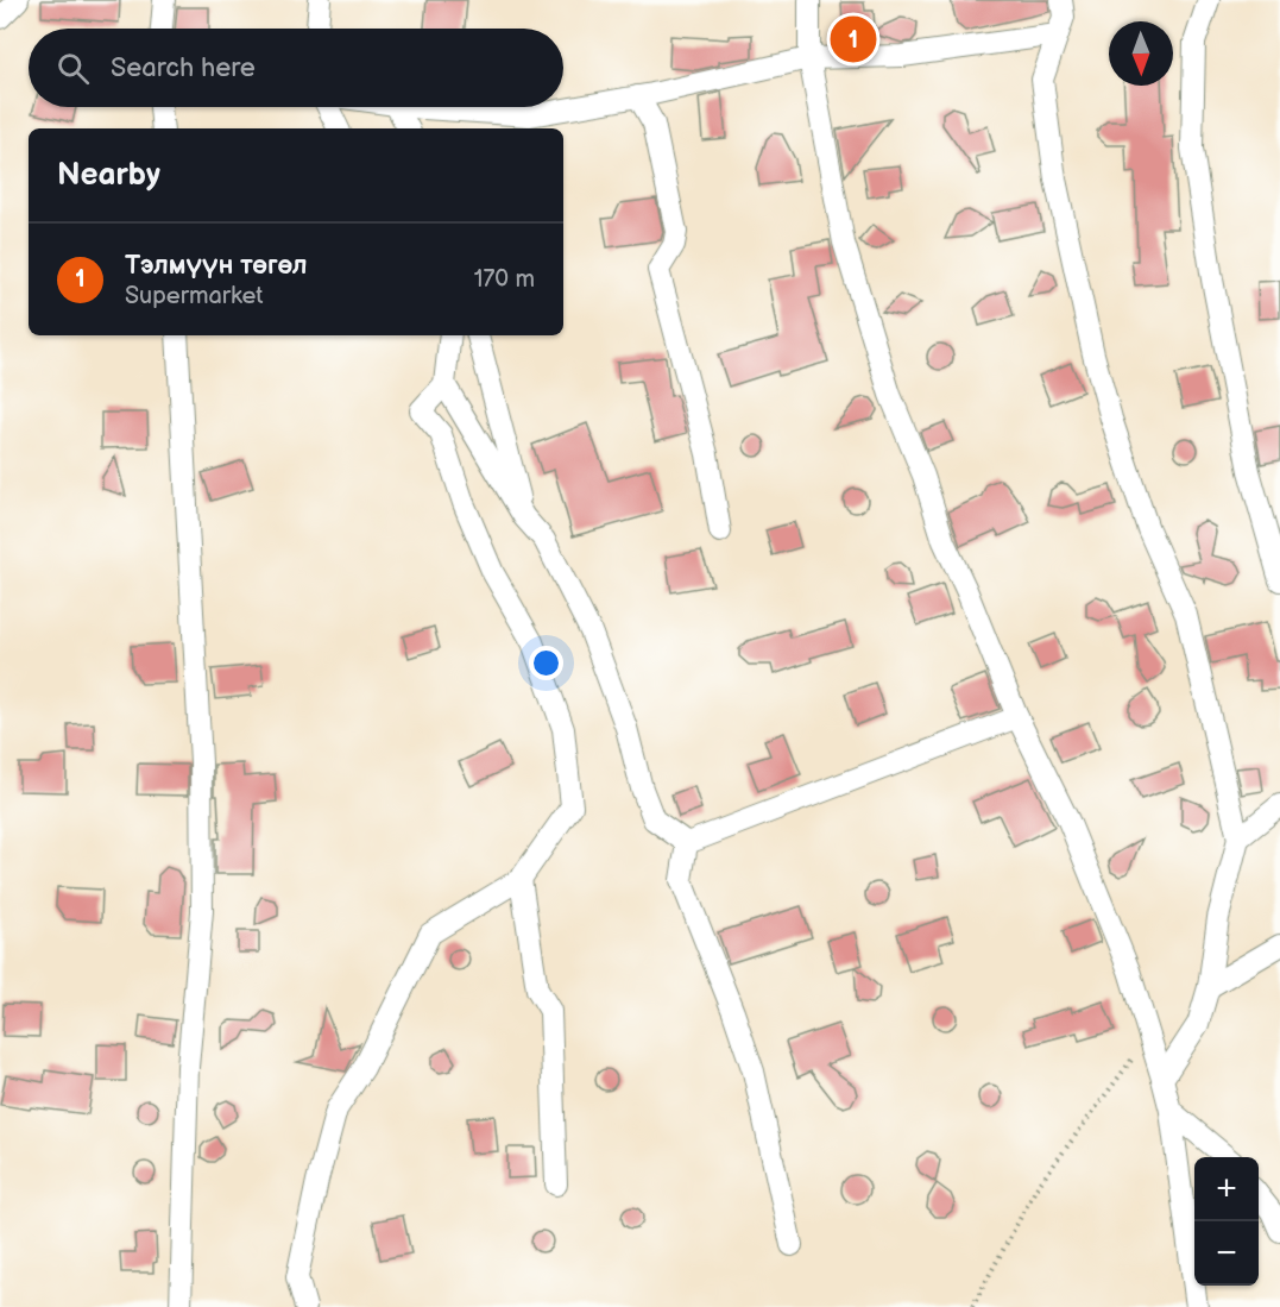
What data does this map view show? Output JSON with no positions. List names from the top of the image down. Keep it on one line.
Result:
{"north":"bottom","page":{"pins":"1","search":"Search here","heading":"Nearby","list":[{"mark":"1","name":"Тэлмүүн төгөл","note":"Supermarket","value":"170 m"}],"map_buttons":["+","−"]}}
